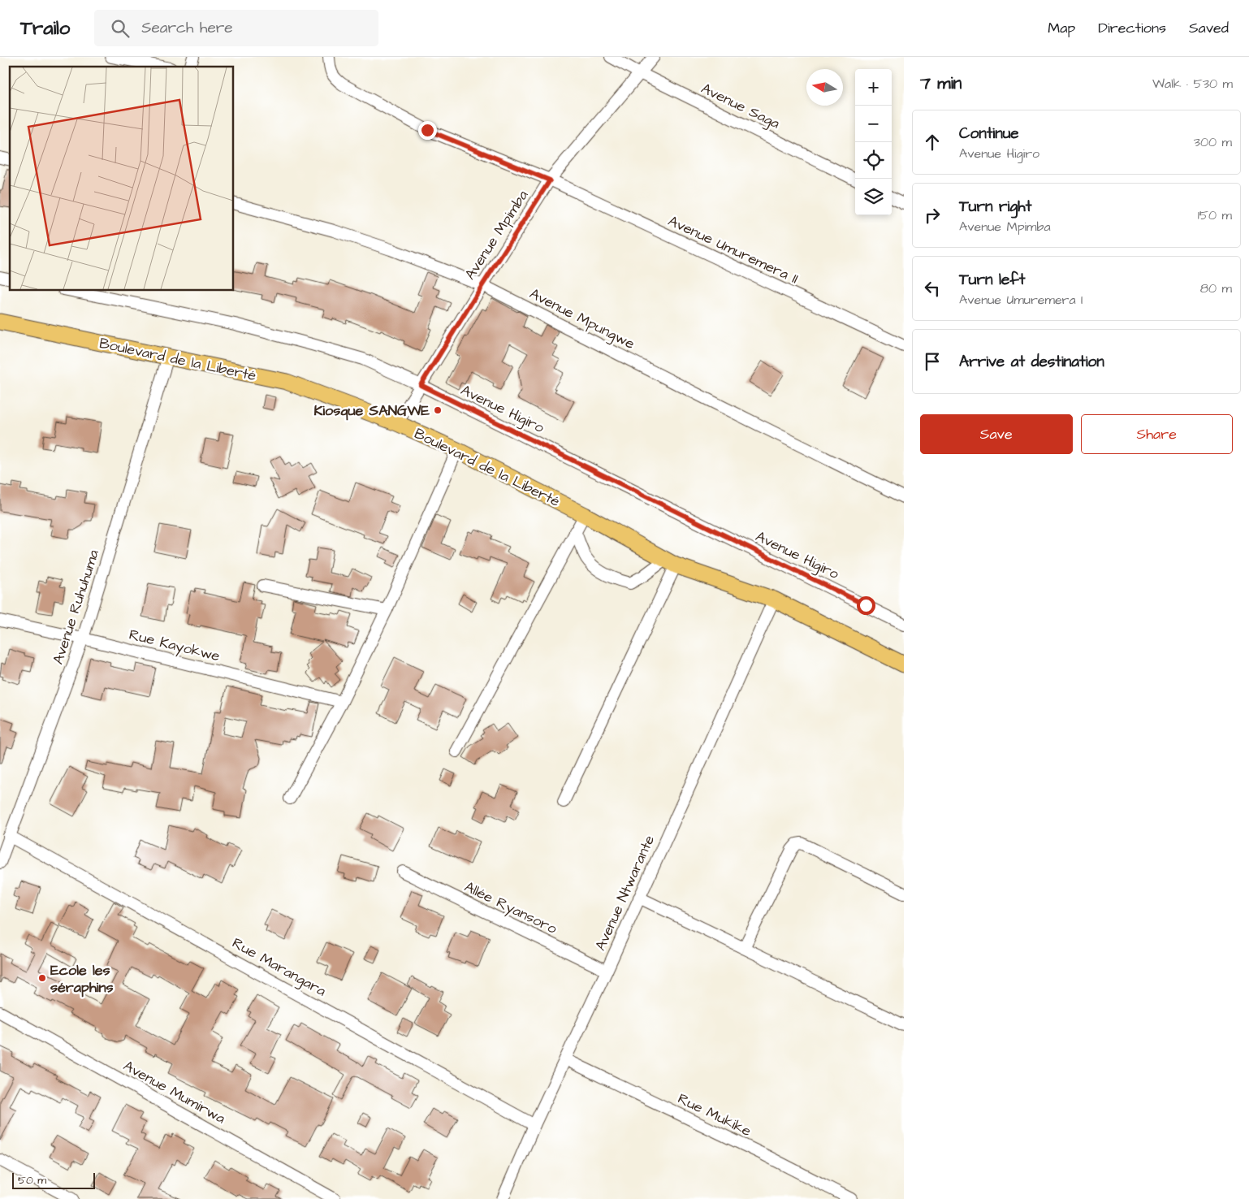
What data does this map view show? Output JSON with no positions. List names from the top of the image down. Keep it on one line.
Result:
{"streets":{"highway":["Boulevard de la Liberté"],"street":["Avenue Saga","Avenue Mpimba","Avenue Umuremera II","Avenue Mpungwe","Avenue Higiro","Avenue Ruhuhuma","Rue Kayokwe","Avenue Ntwarante","Allée Ryansoro","Rue Marangara","Avenue Mumirwa","Rue Mukike"]},"crossings":[["Avenue Saga","Avenue Mpimba"],["Avenue Mpimba","Avenue Umuremera II"],["Avenue Mpimba","Avenue Mpungwe"],["Avenue Mpimba","Boulevard de la Liberté"],["Avenue Mpimba","Avenue Higiro"],["Boulevard de la Liberté","Avenue Ruhuhuma"],["Boulevard de la Liberté","Avenue Ntwarante"],["Avenue Ruhuhuma","Rue Kayokwe"],["Avenue Ruhuhuma","Rue Marangara"],["Avenue Ntwarante","Allée Ryansoro"],["Avenue Ntwarante","Rue Marangara"],["Avenue Ntwarante","Rue Mukike"]],"places":["Kiosque SANGWE","Ecole les séraphins"],"scale_bar":"50 m","north":"left","page":{"header":"Trailo","search":"Search here","nav":["Map","Directions","Saved"],"heading":["7 min","Walk · 530 m"],"map_buttons":["+","−"],"list":[["Continue","Avenue Higiro","300 m"],["Turn right","Avenue Mpimba","150 m"],["Turn left","Avenue Umuremera I","80 m"],"Arrive at destination"],"buttons":["Save","Share"],"scale":"50 m"}}
